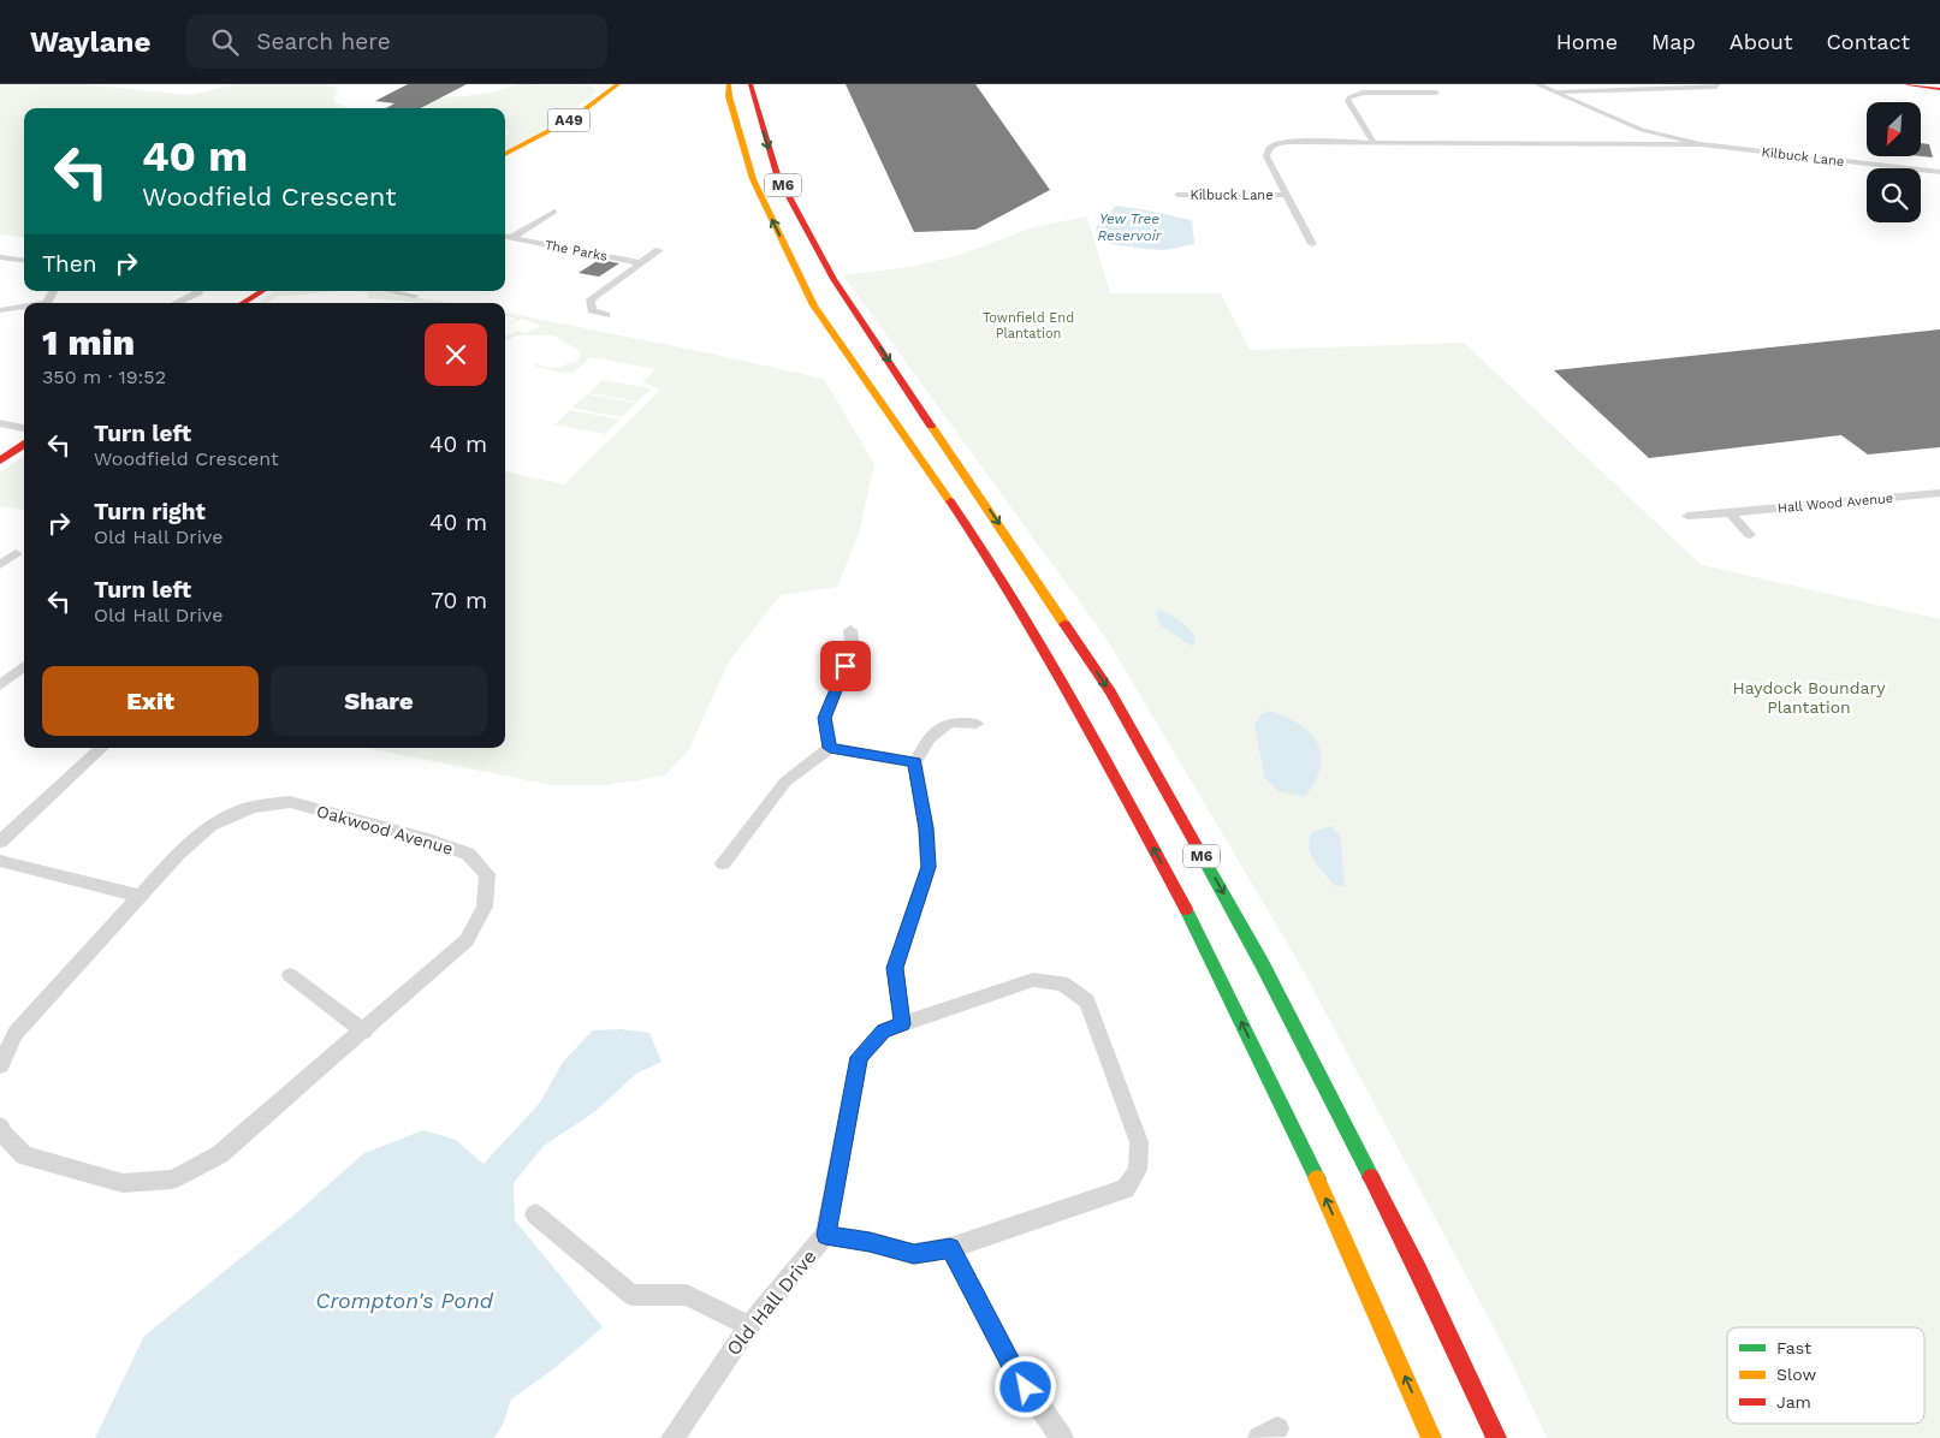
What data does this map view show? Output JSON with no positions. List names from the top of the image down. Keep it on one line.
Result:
{"streets":{"main road":["A49","M6"],"street":["Kilbuck Lane","The Parks","Hall Wood Avenue","Oakwood Avenue","Old Hall Drive"]},"water":["Yew Tree Reservoir","Crompton's Pond"],"parks":["Townfield End Plantation","Haydock Boundary Plantation"],"legend":["Fast","Slow","Jam"],"north":"bottom left","page":{"header":"Waylane","search":"Search here","nav":["Home","Map","About","Contact"],"turn":["40 m","Woodfield Crescent"],"then":"Then","heading":["1 min","350 m · 19:52"],"list":[{"name":"Turn left","note":"Woodfield Crescent","value":"40 m"},{"name":"Turn right","note":"Old Hall Drive","value":"40 m"},{"name":"Turn left","note":"Old Hall Drive","value":"70 m"}],"buttons":["Exit","Share"]}}
